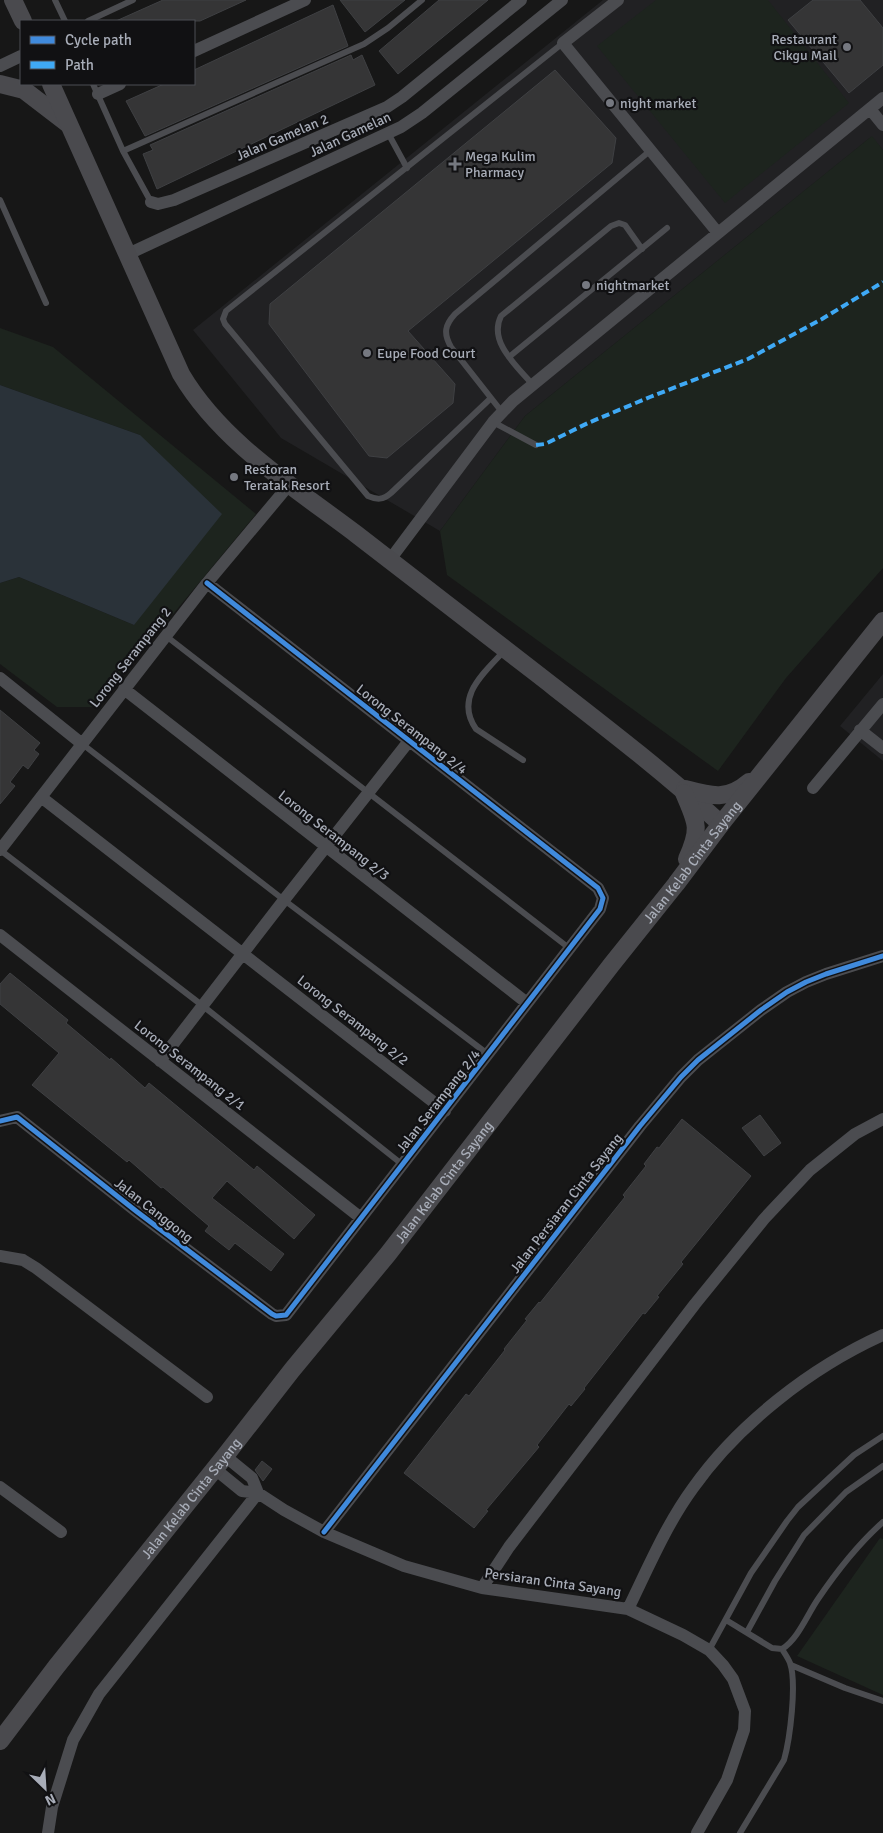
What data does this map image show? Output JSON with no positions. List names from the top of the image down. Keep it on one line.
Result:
{"streets":{"main road":["Jalan Kelab Cinta Sayang"],"street":["Jalan Gamelan","Jalan Gamelan 2","Lorong Serampang 2","Lorong Serampang 2/4","Lorong Serampang 2/3","Lorong Serampang 2/2","Lorong Serampang 2/1","Jalan Serampang 2/4","Jalan Persiaran Cinta Sayang","Jalan Canggong","Persiaran Cinta Sayang"]},"crossings":[["Lorong Serampang 2","Lorong Serampang 2/4"],["Lorong Serampang 2","Lorong Serampang 2/3"],["Lorong Serampang 2","Lorong Serampang 2/2"],["Lorong Serampang 2/4","Jalan Serampang 2/4"],["Lorong Serampang 2/3","Jalan Serampang 2/4"],["Lorong Serampang 2/2","Jalan Serampang 2/4"],["Lorong Serampang 2/1","Jalan Serampang 2/4"],["Jalan Serampang 2/4","Jalan Canggong"],["Jalan Persiaran Cinta Sayang","Persiaran Cinta Sayang"]],"places":{"other":["Restaurant Cikgu Mail","night market","nightmarket","Eupe Food Court","Restoran Teratak Resort"],"health":["Mega Kulim Pharmacy"]},"legend":["Cycle path","Path"],"north":"bottom right"}
